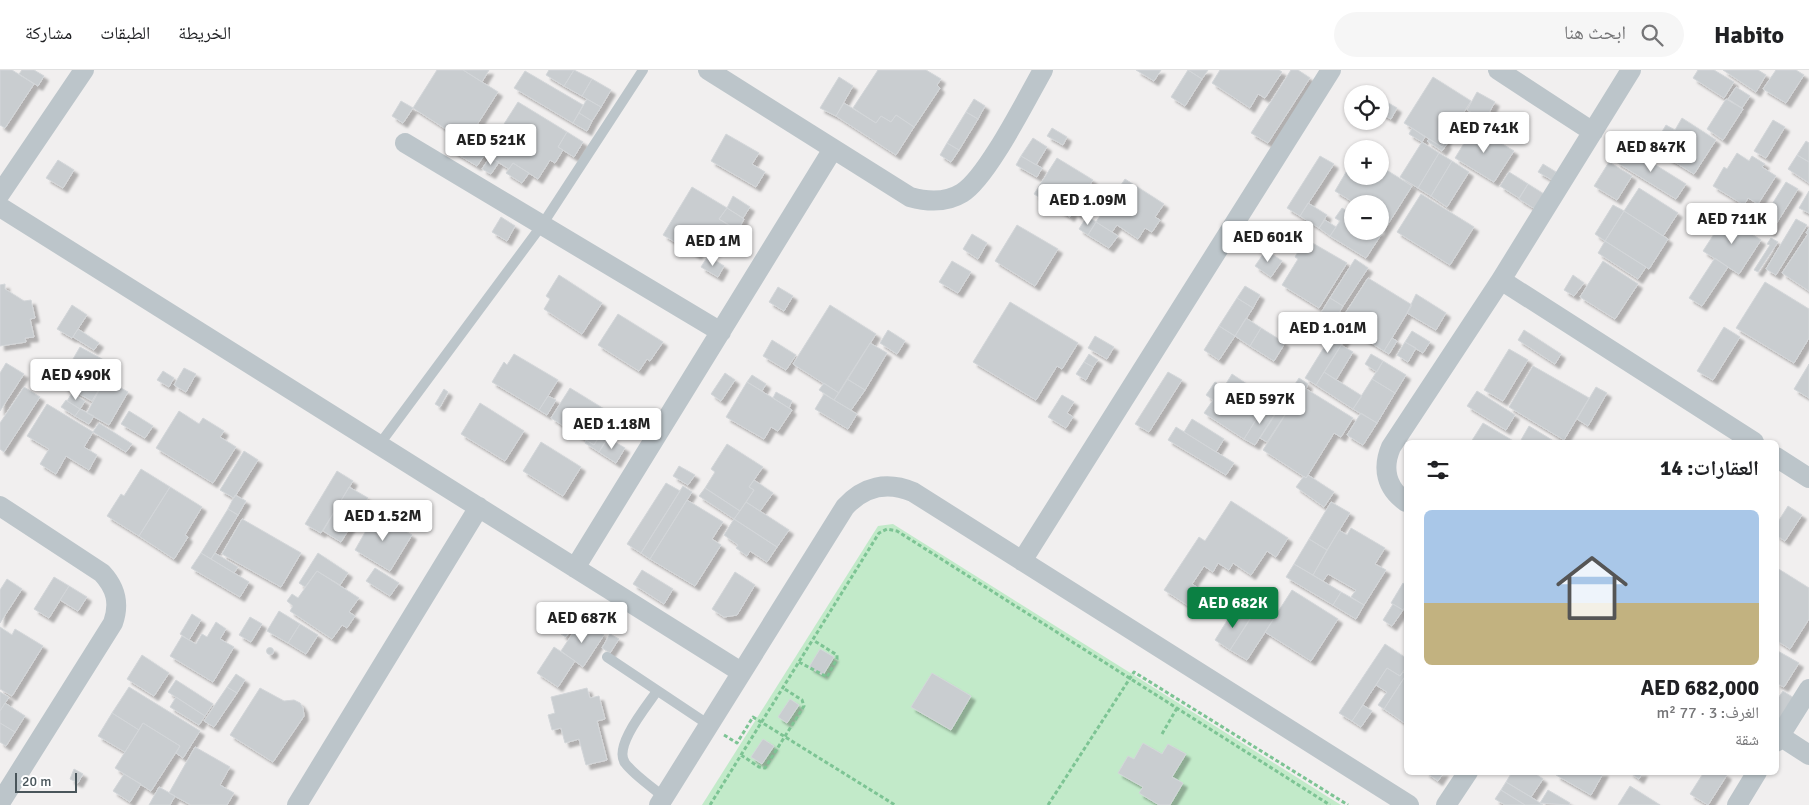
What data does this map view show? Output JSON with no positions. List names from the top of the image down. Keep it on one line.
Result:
{"scale_bar":"20 m","page":{"header":"Habito","search":"ابحث هنا","nav":["الخريطة","الطبقات","مشاركة"],"map_buttons":["+","−"],"price":["AED 741K","AED 521K","AED 847K","AED 1.09M","AED 711K","AED 601K","AED 1M","AED 1.01M","AED 490K","AED 597K","AED 1.18M","AED 1.52M","AED 682K","AED 687K"],"heading":"العقارات: 14","list":[{"name":"AED 682,000","note":"الغرف: 3 · 77 m² · شقة"}],"scale":"20 m"}}
